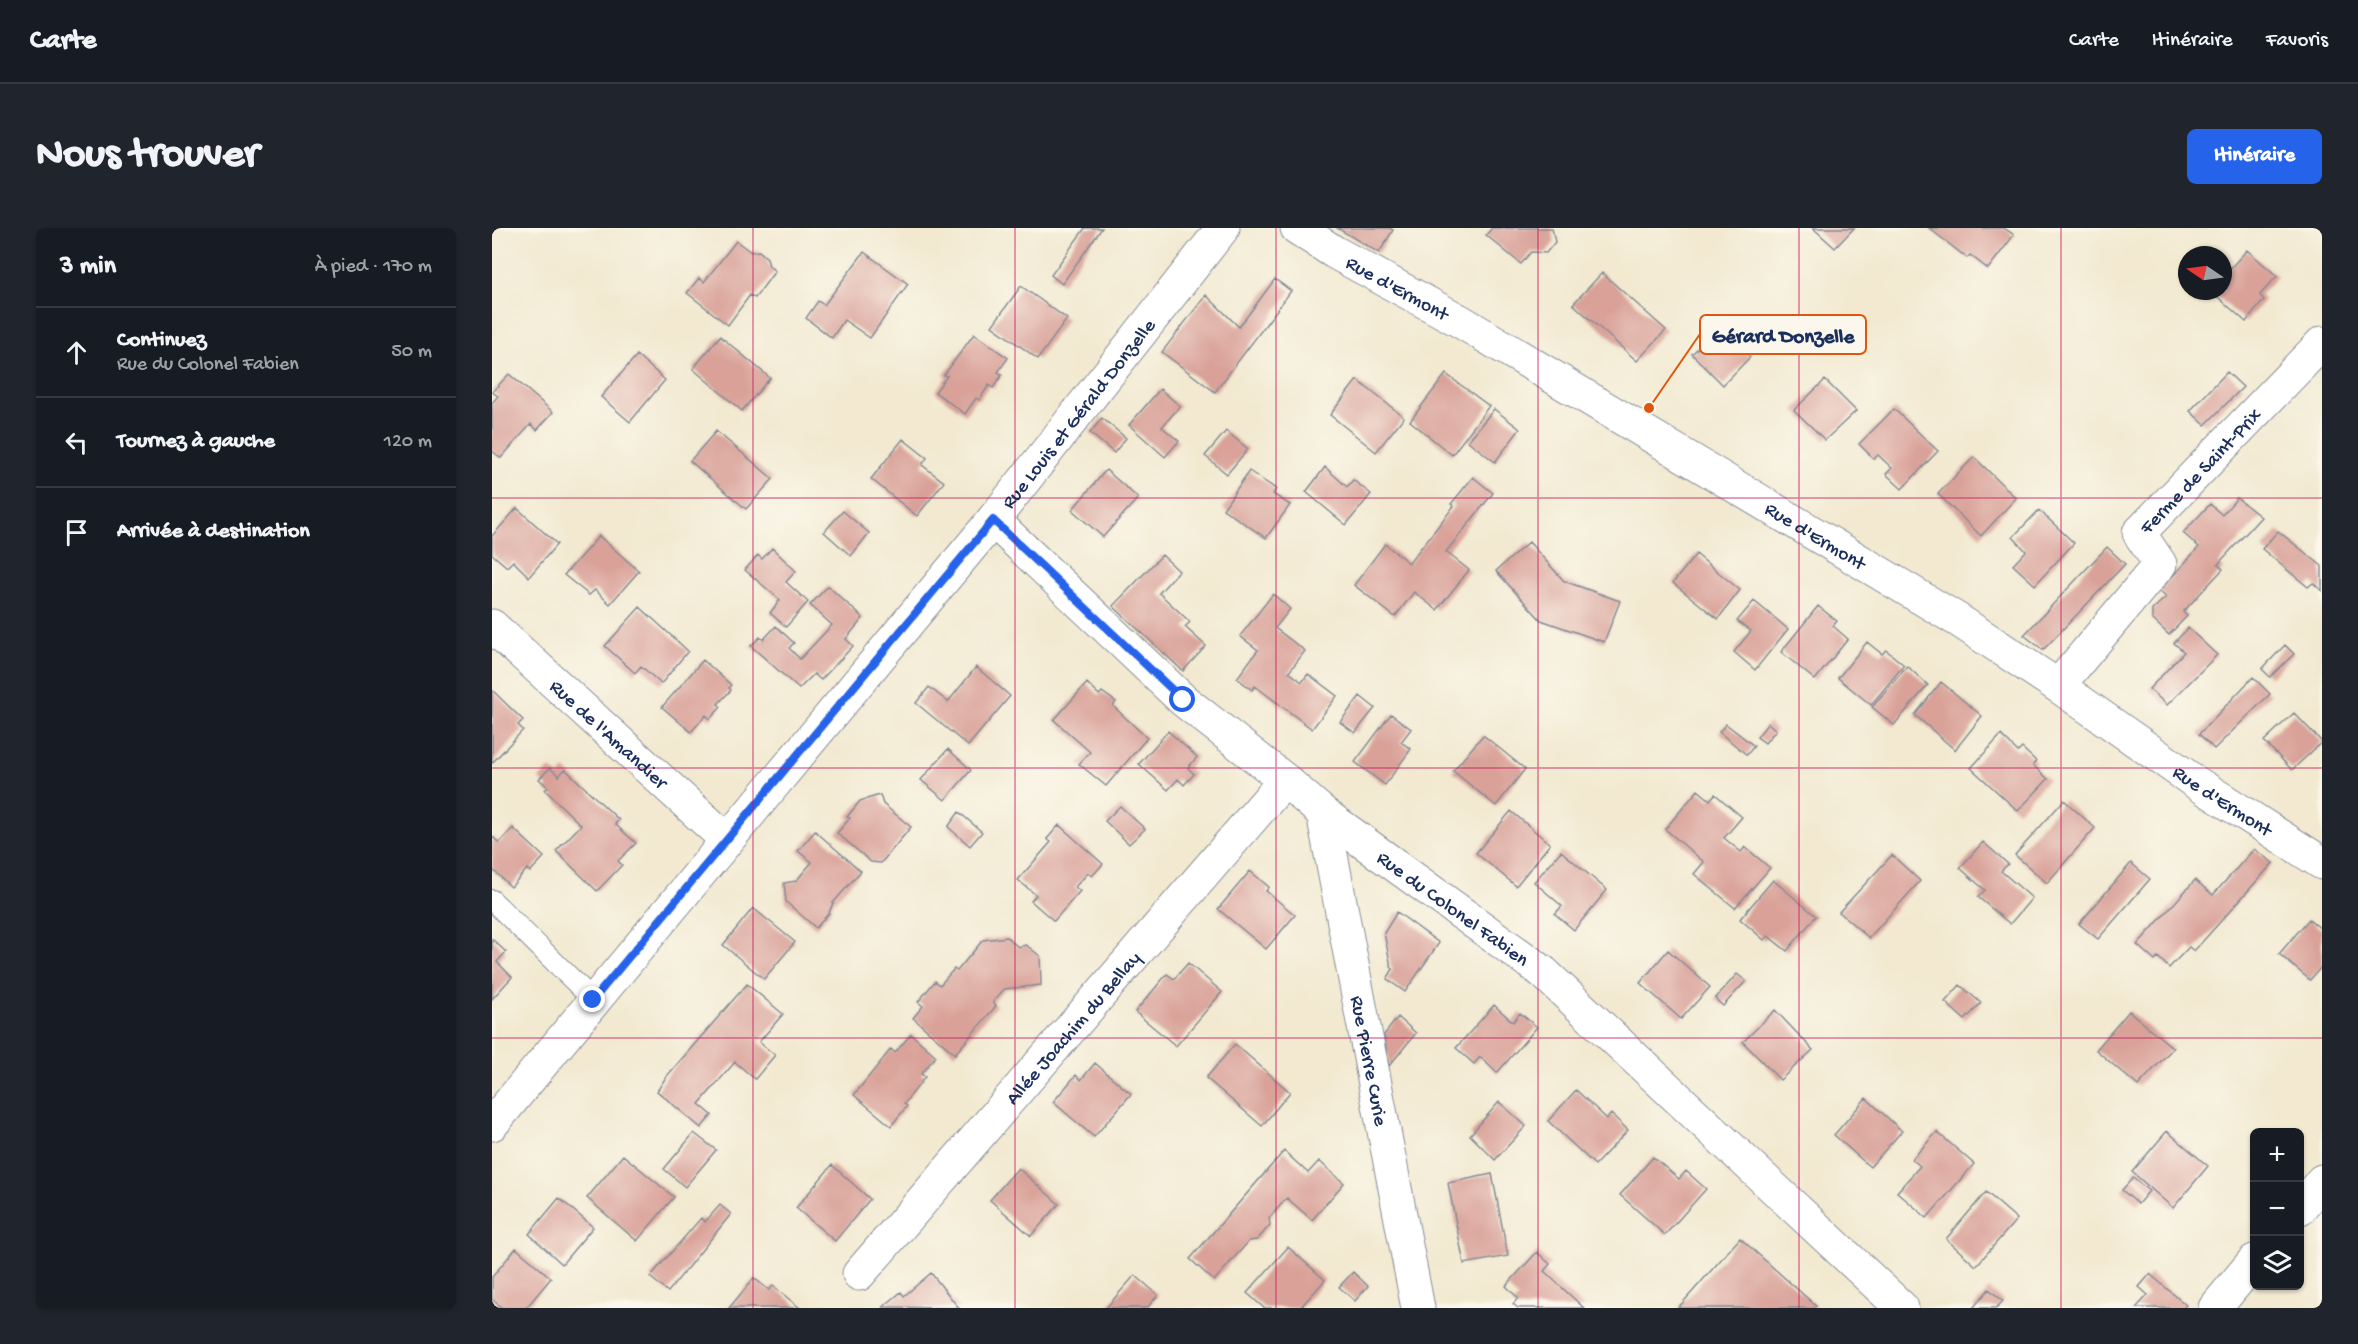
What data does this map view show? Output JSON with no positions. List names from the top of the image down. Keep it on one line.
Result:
{"streets":{"street":["Rue d'Ermont","Rue Louis et Gérald Donzelle","Ferme de Saint-Prix","Rue de l'Amandier","Rue du Colonel Fabien","Allée Joachim du Bellay","Rue Pierre Curie"]},"crossings":[["Rue d'Ermont","Ferme de Saint-Prix"],["Rue Louis et Gérald Donzelle","Rue de l'Amandier"],["Rue Louis et Gérald Donzelle","Rue du Colonel Fabien"],["Rue du Colonel Fabien","Allée Joachim du Bellay"],["Rue du Colonel Fabien","Rue Pierre Curie"]],"places":["Gérard Donzelle"],"north":"left","page":{"header":"Carte","nav":["Carte","Itinéraire","Favoris"],"buttons":"Itinéraire","title":"Nous trouver","heading":["3 min","À pied · 170 m"],"list":[["Continuez","Rue du Colonel Fabien","50 m"],["Tournez à gauche","120 m"],"Arrivée à destination"],"map_buttons":["+","−"]}}
